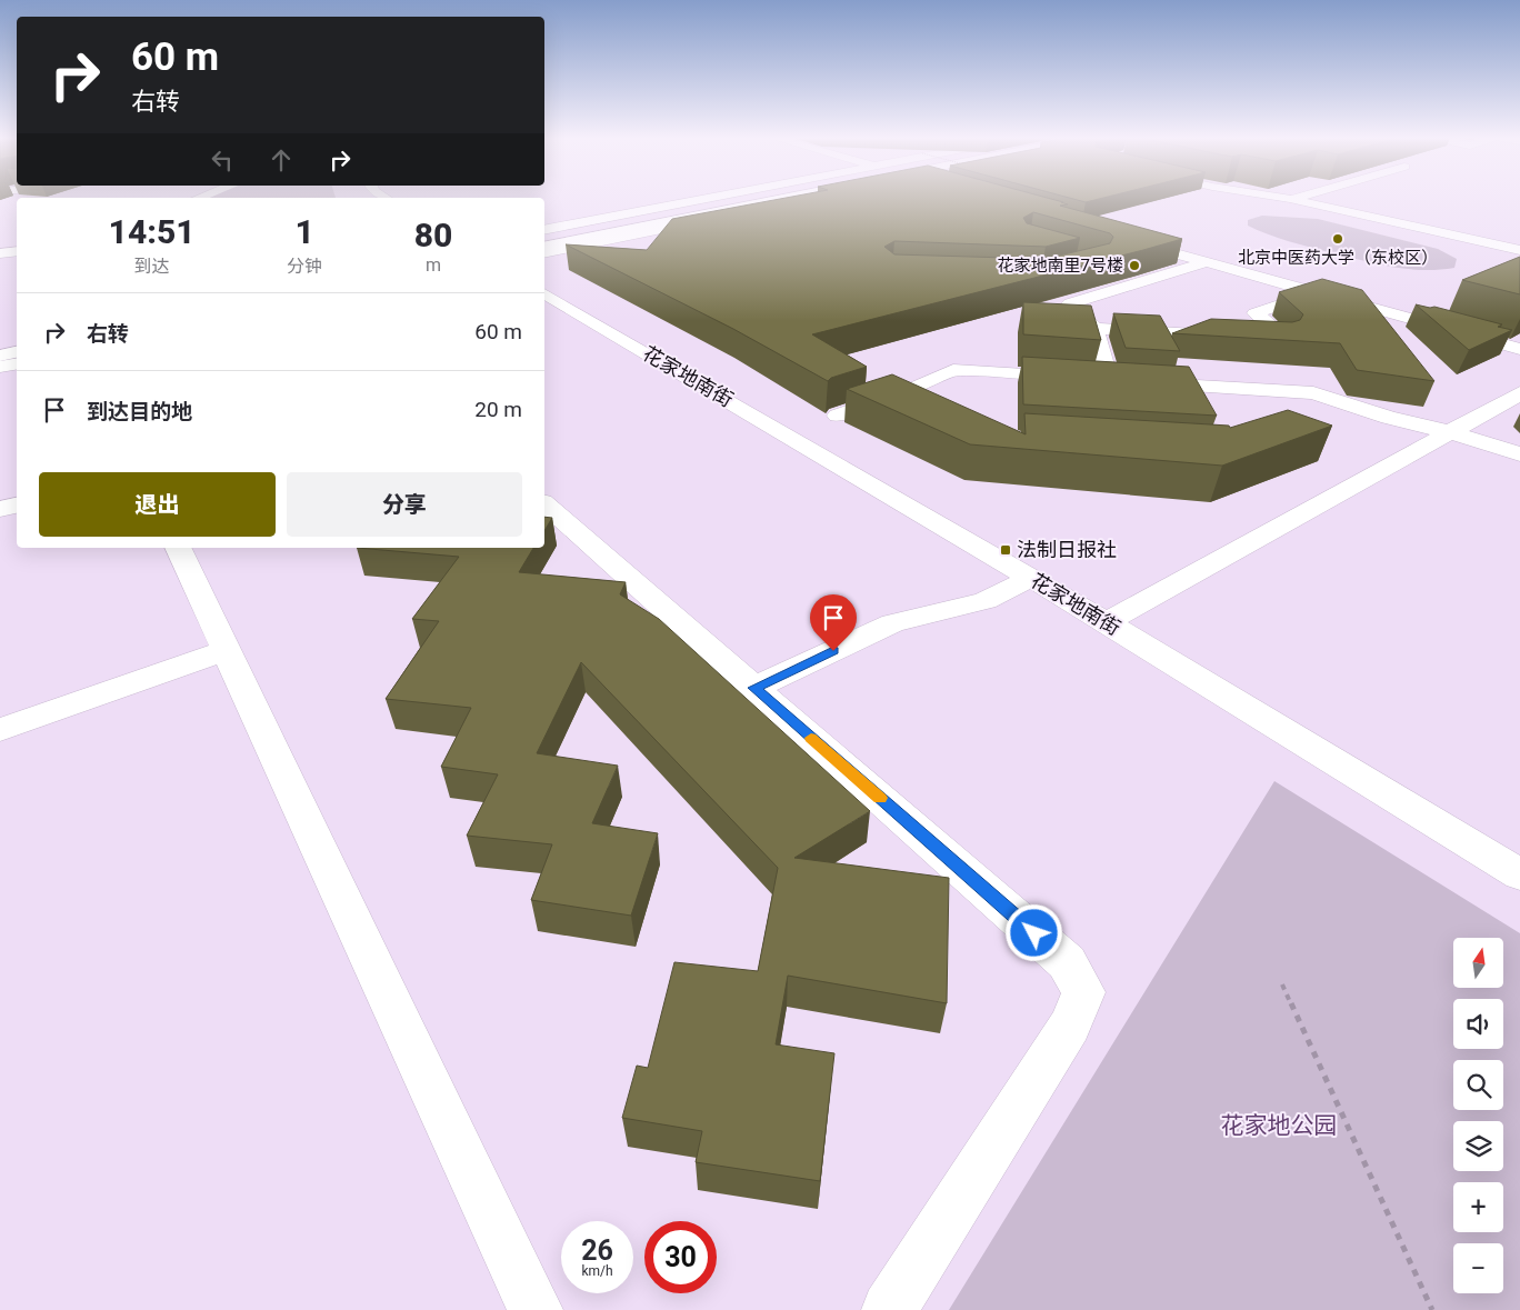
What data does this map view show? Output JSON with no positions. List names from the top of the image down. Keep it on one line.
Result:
{"streets":{"street":["花家地南街"]},"parks":["花家地公园"],"places":{"other":["北京中医药大学（东校区）","花家地南里7号楼"],"transit":["法制日报社"]},"north":"top","page":{"turn":["60 m","右转"],"eta":["14:51","到达","1","分钟","80","m"],"list":[{"name":"右转","value":"60 m"},{"name":"到达目的地","value":"20 m"}],"buttons":["退出","分享"],"map_buttons":["+","−"],"speed":"26 km/h","limit":"30"}}
